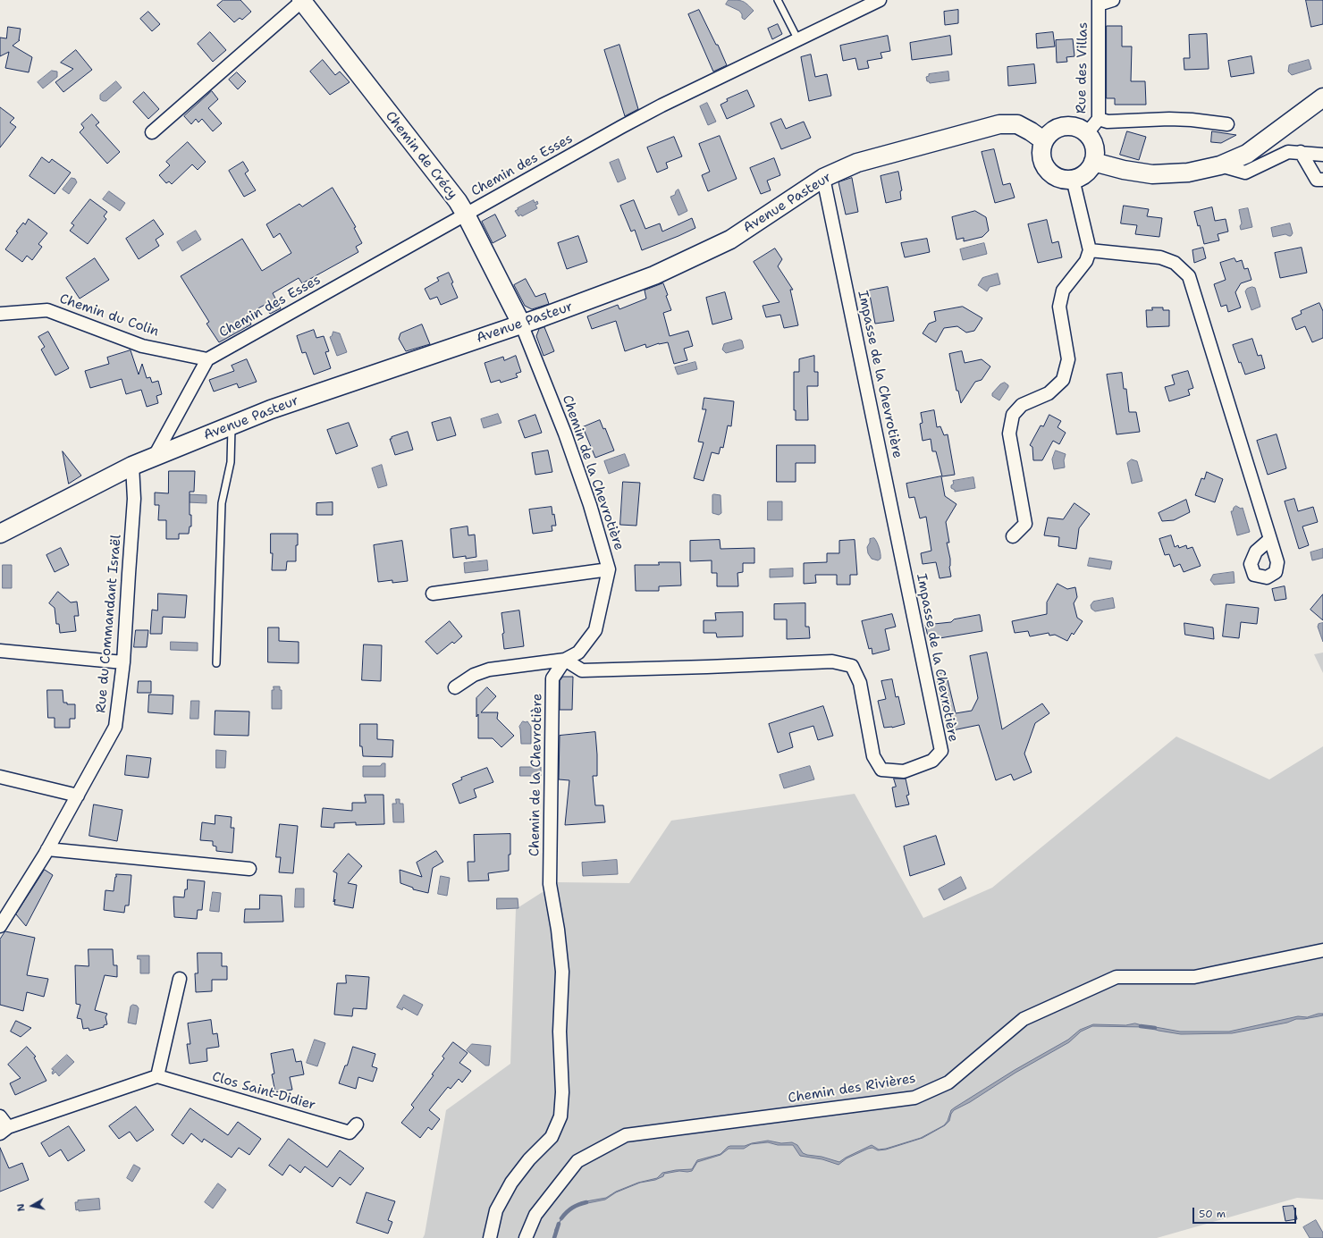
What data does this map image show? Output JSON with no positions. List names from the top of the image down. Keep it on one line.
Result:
{"streets":{"main road":["Chemin de Crécy","Avenue Pasteur"],"street":["Rue des Villas","Chemin des Esses","Chemin du Colin","Impasse de la Chevrotière","Chemin de la Chevrotière","Rue du Commandant Israël","Chemin des Rivières","Clos Saint-Didier"]},"crossings":[["Rue des Villas","Avenue Pasteur"],["Chemin de Crécy","Chemin des Esses"],["Chemin de Crécy","Avenue Pasteur"],["Chemin de Crécy","Chemin de la Chevrotière"],["Chemin des Esses","Chemin du Colin"],["Avenue Pasteur","Impasse de la Chevrotière"],["Avenue Pasteur","Chemin de la Chevrotière"],["Avenue Pasteur","Rue du Commandant Israël"],["Impasse de la Chevrotière","Chemin de la Chevrotière"]],"scale_bar":"50 m","north":"left"}
